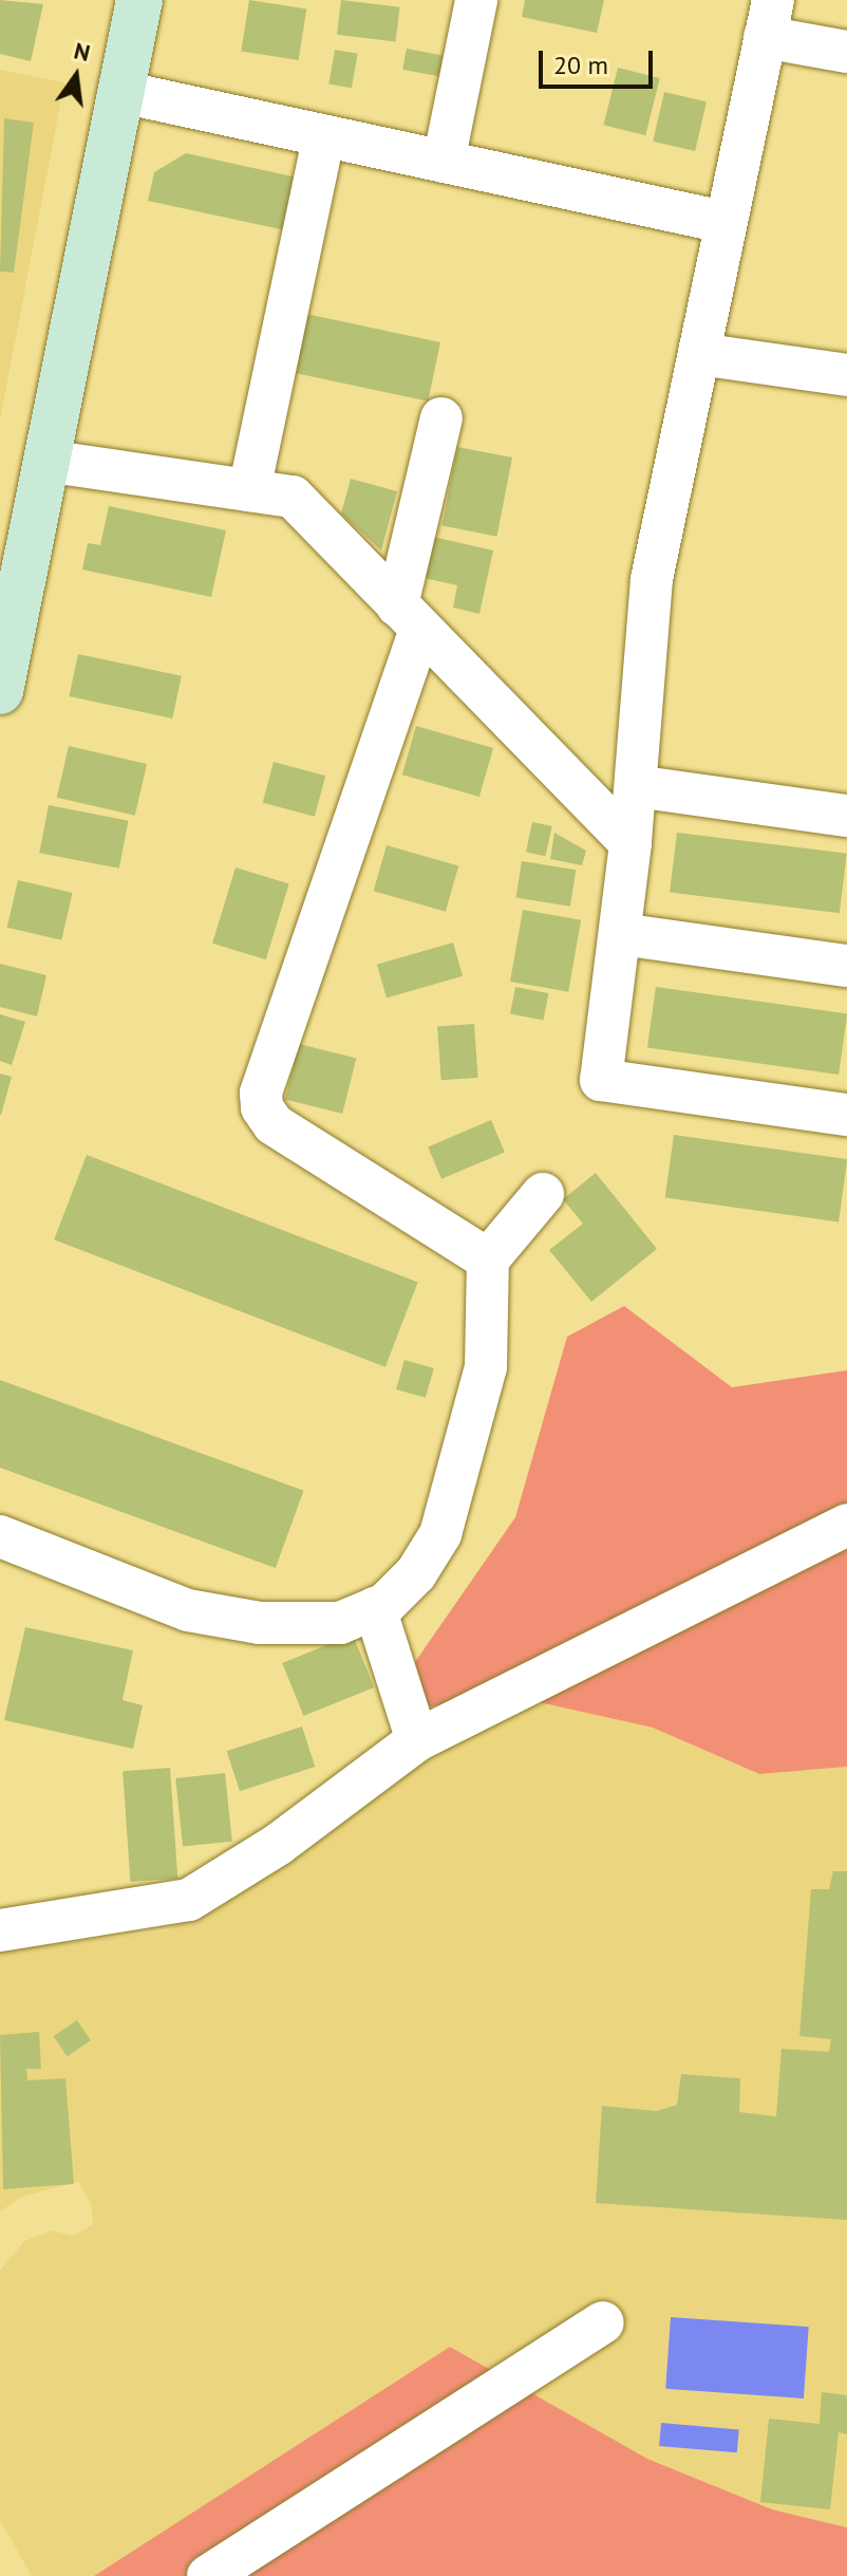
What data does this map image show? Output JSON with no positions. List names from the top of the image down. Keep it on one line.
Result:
{"scale_bar":"20 m","north":"top"}
